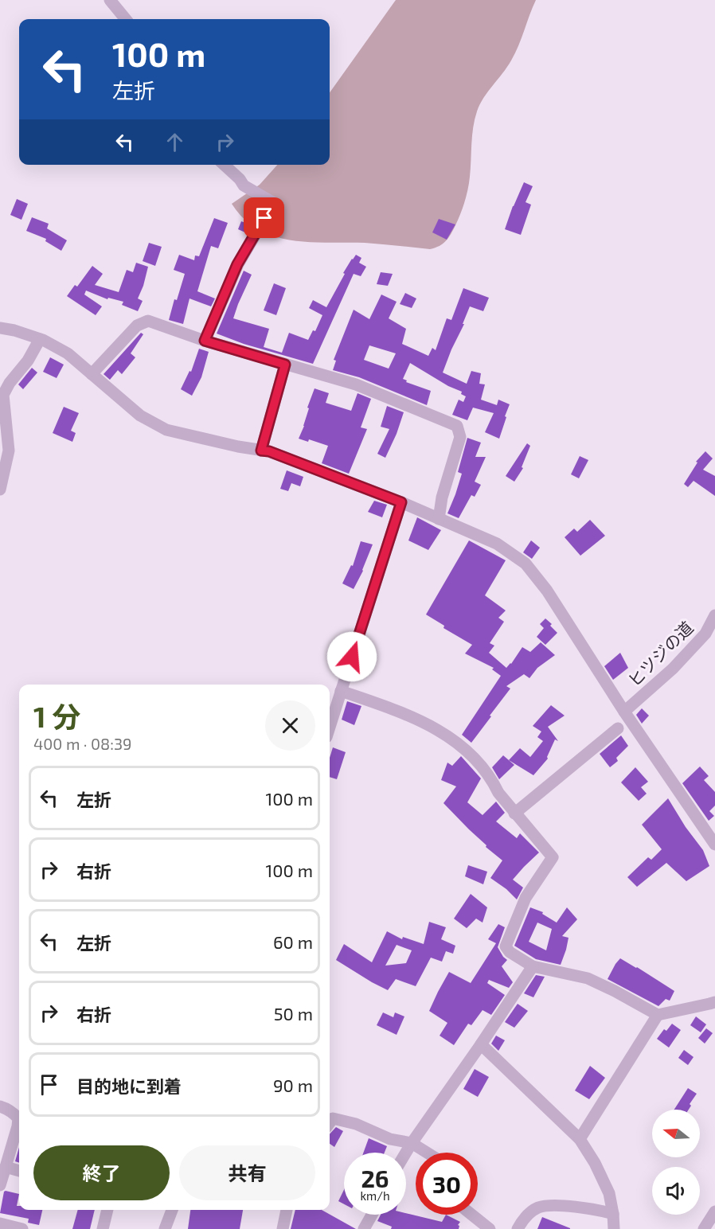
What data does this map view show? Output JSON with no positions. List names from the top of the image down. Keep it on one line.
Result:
{"streets":{"street":["ヒツジの道"]},"north":"left","page":{"turn":["100 m","左折"],"heading":["1 分","400 m · 08:39"],"list":[{"name":"左折","value":"100 m"},{"name":"右折","value":"100 m"},{"name":"左折","value":"60 m"},{"name":"右折","value":"50 m"},{"name":"目的地に到着","value":"90 m"}],"buttons":["終了","共有"],"speed":"26 km/h","limit":"30"}}
